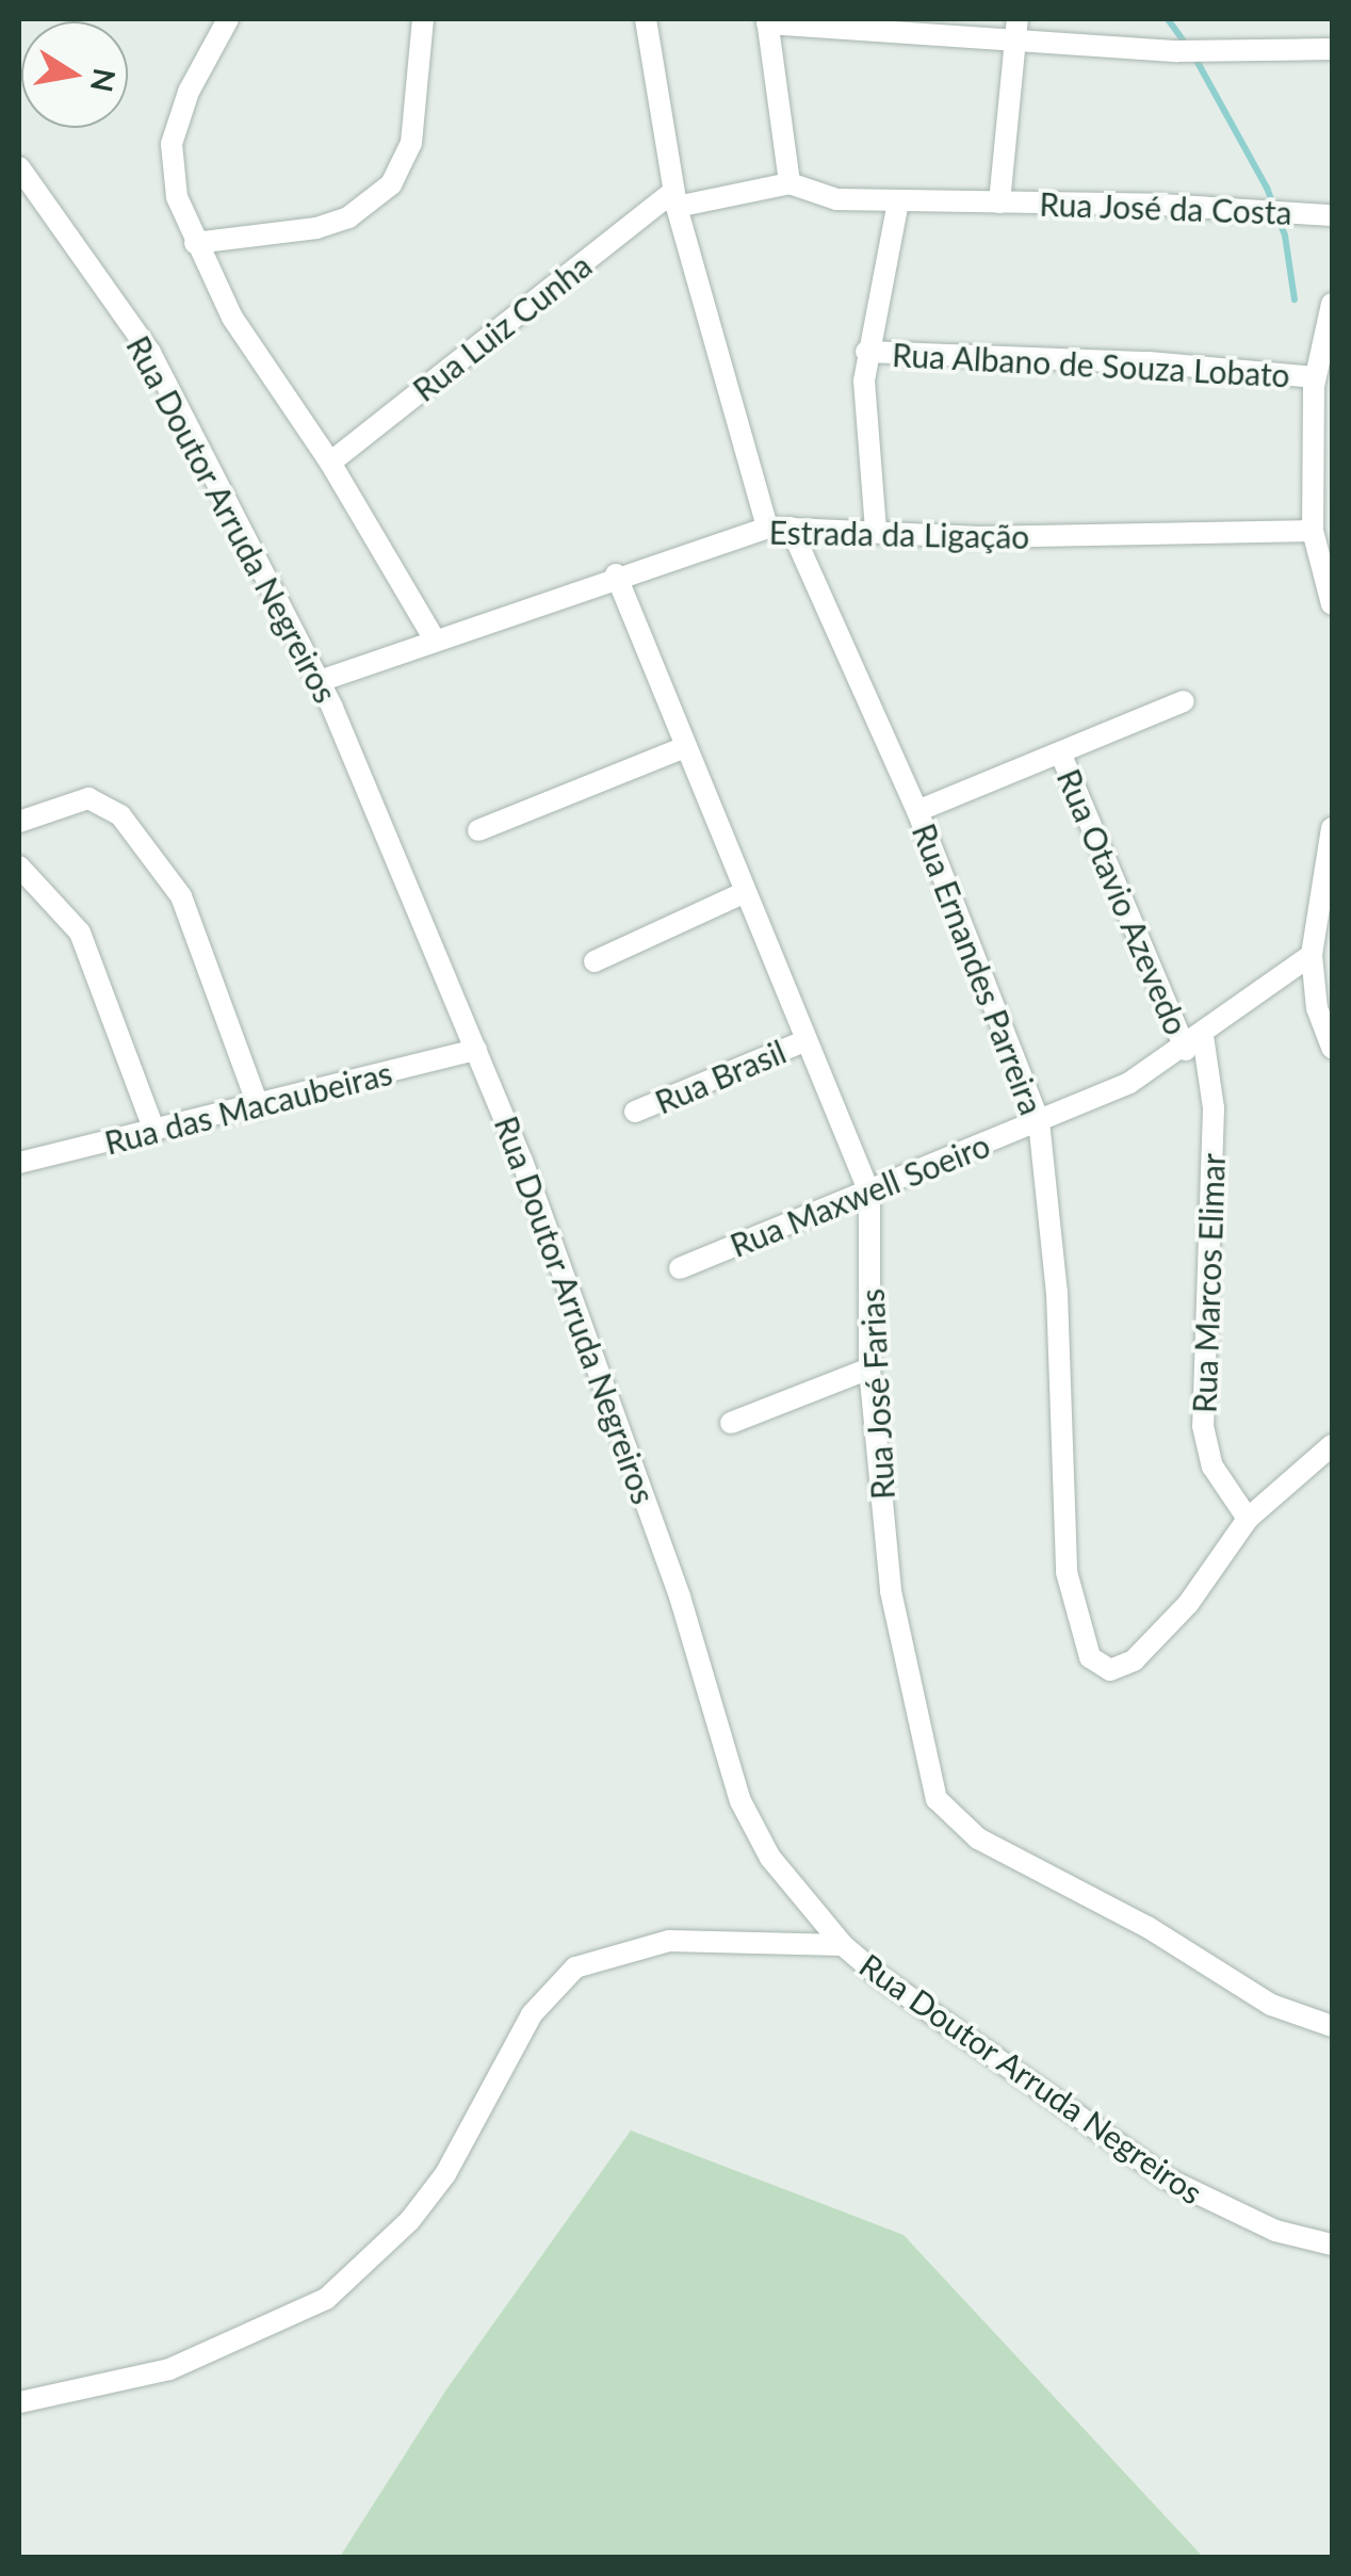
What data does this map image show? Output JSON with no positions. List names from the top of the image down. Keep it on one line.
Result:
{"streets":{"street":["Rua José da Costa","Rua Luiz Cunha","Rua Albano de Souza Lobato","Rua Doutor Arruda Negreiros","Estrada da Ligação","Rua Otavio Azevedo","Rua Ernandes Parreira","Rua Brasil","Rua das Macaubeiras","Rua Maxwell Soeiro","Rua Marcos Elimar","Rua José Farias"]},"crossings":[["Rua José da Costa","Rua Luiz Cunha"],["Rua Doutor Arruda Negreiros","Estrada da Ligação"],["Rua Doutor Arruda Negreiros","Rua das Macaubeiras"],["Estrada da Ligação","Rua Ernandes Parreira"],["Estrada da Ligação","Rua José Farias"],["Rua Otavio Azevedo","Rua Maxwell Soeiro"],["Rua Otavio Azevedo","Rua Marcos Elimar"],["Rua Ernandes Parreira","Rua Maxwell Soeiro"],["Rua Ernandes Parreira","Rua Marcos Elimar"],["Rua Brasil","Rua José Farias"],["Rua Maxwell Soeiro","Rua Marcos Elimar"],["Rua Maxwell Soeiro","Rua José Farias"]],"north":"right"}
